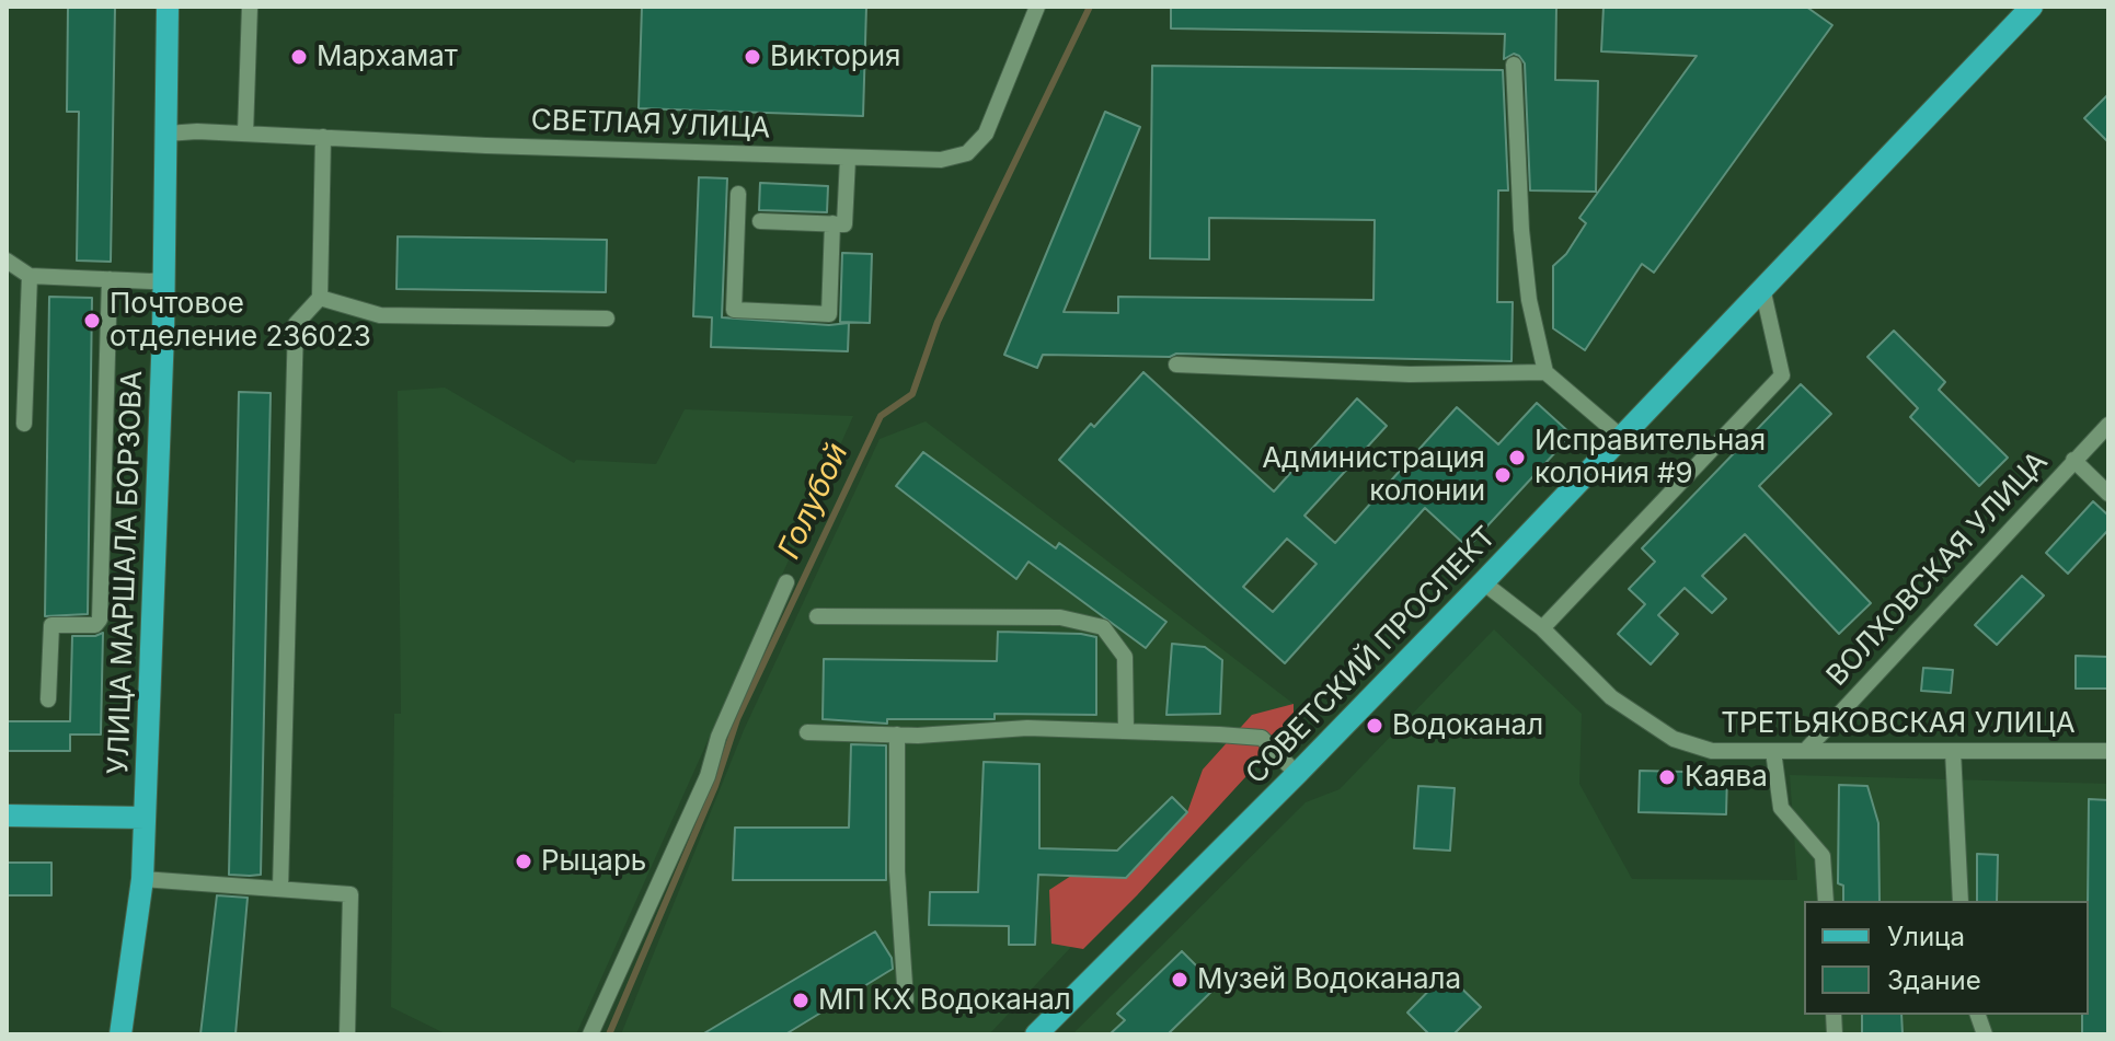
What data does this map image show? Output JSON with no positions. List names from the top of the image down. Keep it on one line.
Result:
{"streets":{"main road":["УЛИЦА МАРШАЛА БОРЗОВА","СОВЕТСКИЙ ПРОСПЕКТ"],"street":["СВЕТЛАЯ УЛИЦА","ВОЛХОВСКАЯ УЛИЦА","ТРЕТЬЯКОВСКАЯ УЛИЦА"]},"crossings":[["СВЕТЛАЯ УЛИЦА","УЛИЦА МАРШАЛА БОРЗОВА"],["ВОЛХОВСКАЯ УЛИЦА","ТРЕТЬЯКОВСКАЯ УЛИЦА"],["СОВЕТСКИЙ ПРОСПЕКТ","ТРЕТЬЯКОВСКАЯ УЛИЦА"]],"water":["Голубой"],"places":["Мархамат","Виктория","Почтовое отделение 236023","Исправительная колония #9","Администрация колонии","Водоканал","Каява","Рыцарь","Музей Водоканала","МП КХ Водоканал"],"legend":["Улица","Здание"]}
